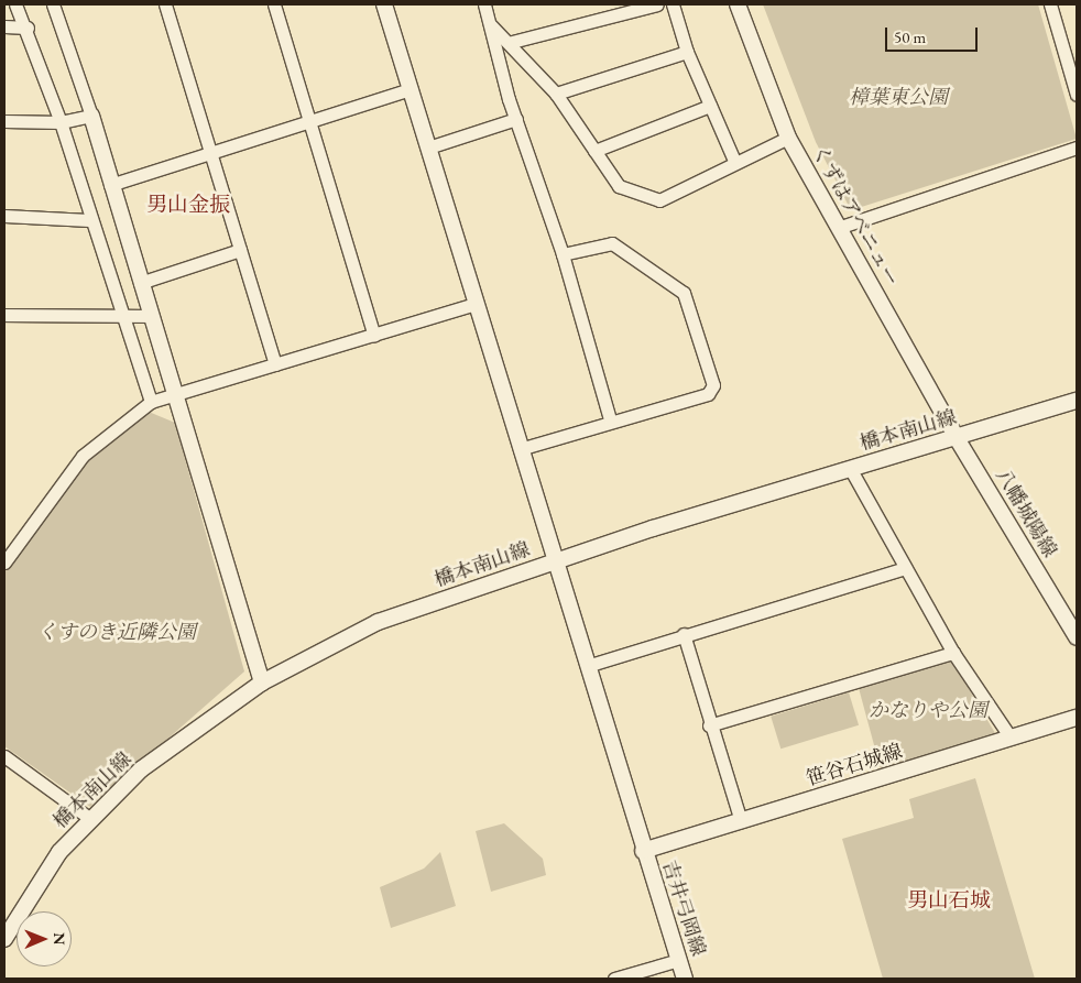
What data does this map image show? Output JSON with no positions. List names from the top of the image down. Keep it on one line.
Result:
{"streets":{"street":["くずはアベニュー","橋本南山線","八幡城陽線","笹谷石城線","吉井弓岡線"]},"crossings":[["くずはアベニュー","橋本南山線"],["くずはアベニュー","八幡城陽線"],["橋本南山線","八幡城陽線"],["橋本南山線","吉井弓岡線"],["笹谷石城線","吉井弓岡線"]],"districts":["男山金振","男山石城"],"parks":["樟葉東公園","くすのき近隣公園","かなりや公園"],"scale_bar":"50 m","north":"right"}
